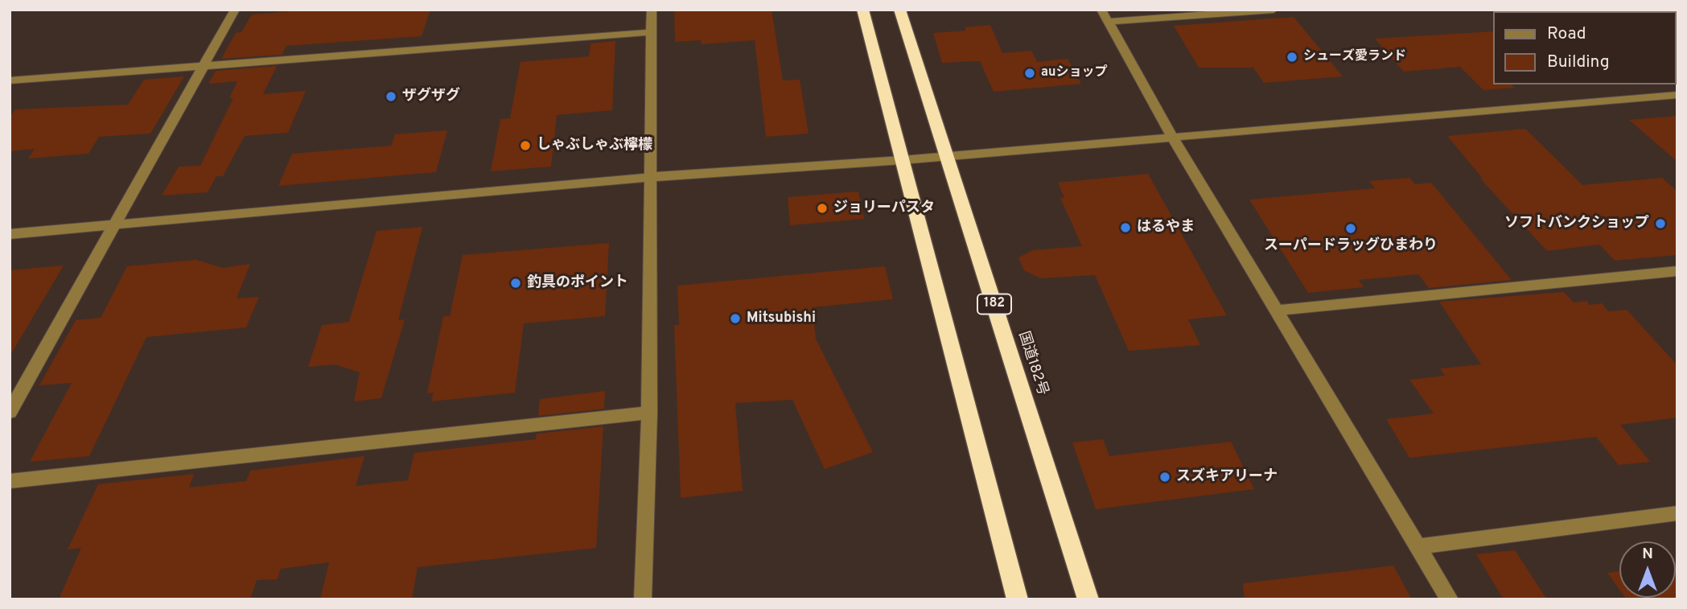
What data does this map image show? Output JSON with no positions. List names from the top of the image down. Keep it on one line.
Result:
{"streets":{"highway":["182","国道182号"]},"places":["シューズ愛ランド","auショップ","ザグザグ","しゃぶしゃぶ檸檬","ジョリーパスタ","ソフトバンクショップ","はるやま","スーパードラッグひまわり","釣具のポイント","Mitsubishi","スズキアリーナ"],"legend":["Road","Building"],"north":"top"}
